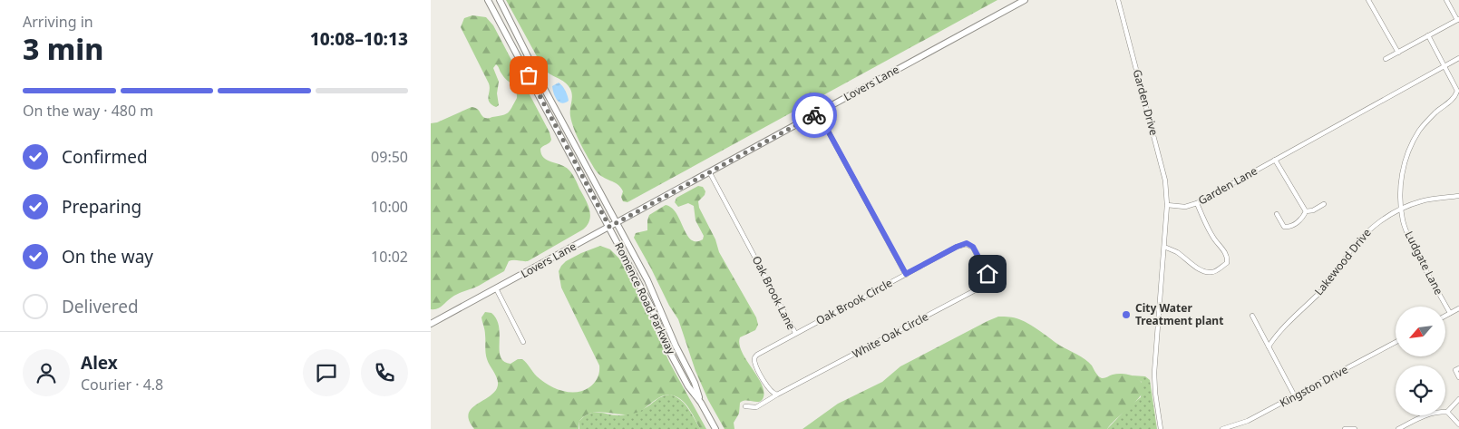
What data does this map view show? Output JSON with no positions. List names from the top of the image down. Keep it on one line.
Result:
{"streets":{"street":["Lovers Lane","Garden Drive","Garden Lane","Lakewood Drive","Ludgate Lane","Oak Brook Lane","Romence Road Parkway","Oak Brook Circle","White Oak Circle","Kingston Drive"]},"crossings":[["Lovers Lane","Oak Brook Lane"],["Lovers Lane","Romence Road Parkway"],["Garden Drive","Garden Lane"],["Garden Lane","Ludgate Lane"],["Lakewood Drive","Ludgate Lane"],["Oak Brook Lane","Oak Brook Circle"],["Oak Brook Lane","White Oak Circle"],["Oak Brook Circle","White Oak Circle"]],"places":["City Water Treatment plant"],"north":"bottom left","page":{"heading":["3 min","Arriving in","10:08–10:13"],"panel":["Alex","Courier · 4.8"],"bar":"On the way · 480 m","list":[["Confirmed","09:50"],["Preparing","10:00"],["On the way","10:02"],"Delivered"]}}
